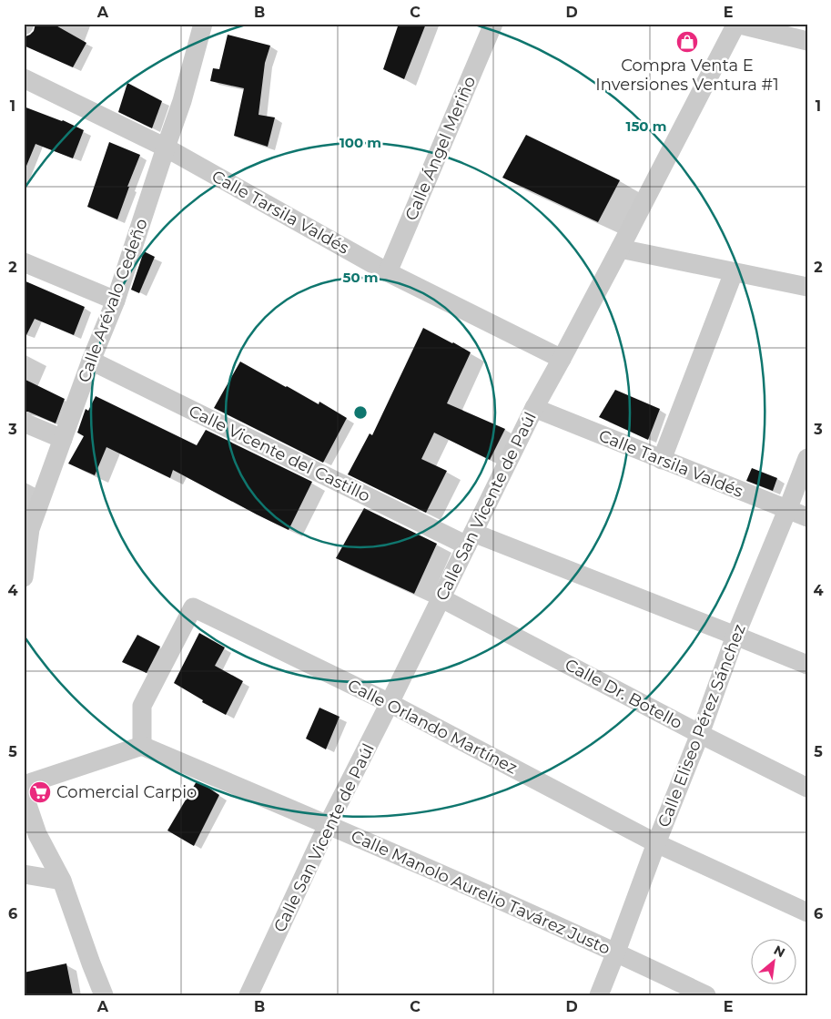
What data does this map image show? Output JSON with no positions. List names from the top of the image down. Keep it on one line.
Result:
{"streets":{"street":["Calle Ángel Meriño","Calle Tarsila Valdés","Calle Arévalo Cedeño","Calle Vicente del Castillo","Calle San Vicente de Paúl","Calle Dr. Botello","Calle Eliseo Pérez Sánchez","Calle Orlando Martínez","Calle Manolo Aurelio Tavárez Justo"]},"crossings":[["Calle Ángel Meriño","Calle Tarsila Valdés"],["Calle Tarsila Valdés","Calle Arévalo Cedeño"],["Calle Tarsila Valdés","Calle San Vicente de Paúl"],["Calle Tarsila Valdés","Calle Eliseo Pérez Sánchez"],["Calle Arévalo Cedeño","Calle Vicente del Castillo"],["Calle Vicente del Castillo","Calle San Vicente de Paúl"],["Calle Vicente del Castillo","Calle Eliseo Pérez Sánchez"],["Calle San Vicente de Paúl","Calle Dr. Botello"],["Calle San Vicente de Paúl","Calle Orlando Martínez"],["Calle San Vicente de Paúl","Calle Manolo Aurelio Tavárez Justo"],["Calle Dr. Botello","Calle Eliseo Pérez Sánchez"],["Calle Eliseo Pérez Sánchez","Calle Orlando Martínez"],["Calle Eliseo Pérez Sánchez","Calle Manolo Aurelio Tavárez Justo"],["Calle Orlando Martínez","Calle Manolo Aurelio Tavárez Justo"]],"places":{"shop":["Compra Venta E Inversiones Ventura #1"],"supermarket":["Comercial Carpio"]},"north":"top right","grid":{"columns":["A","B","C","D","E"],"rows":["1","2","3","4","5","6"]},"rings":["150 m","100 m","50 m"]}
